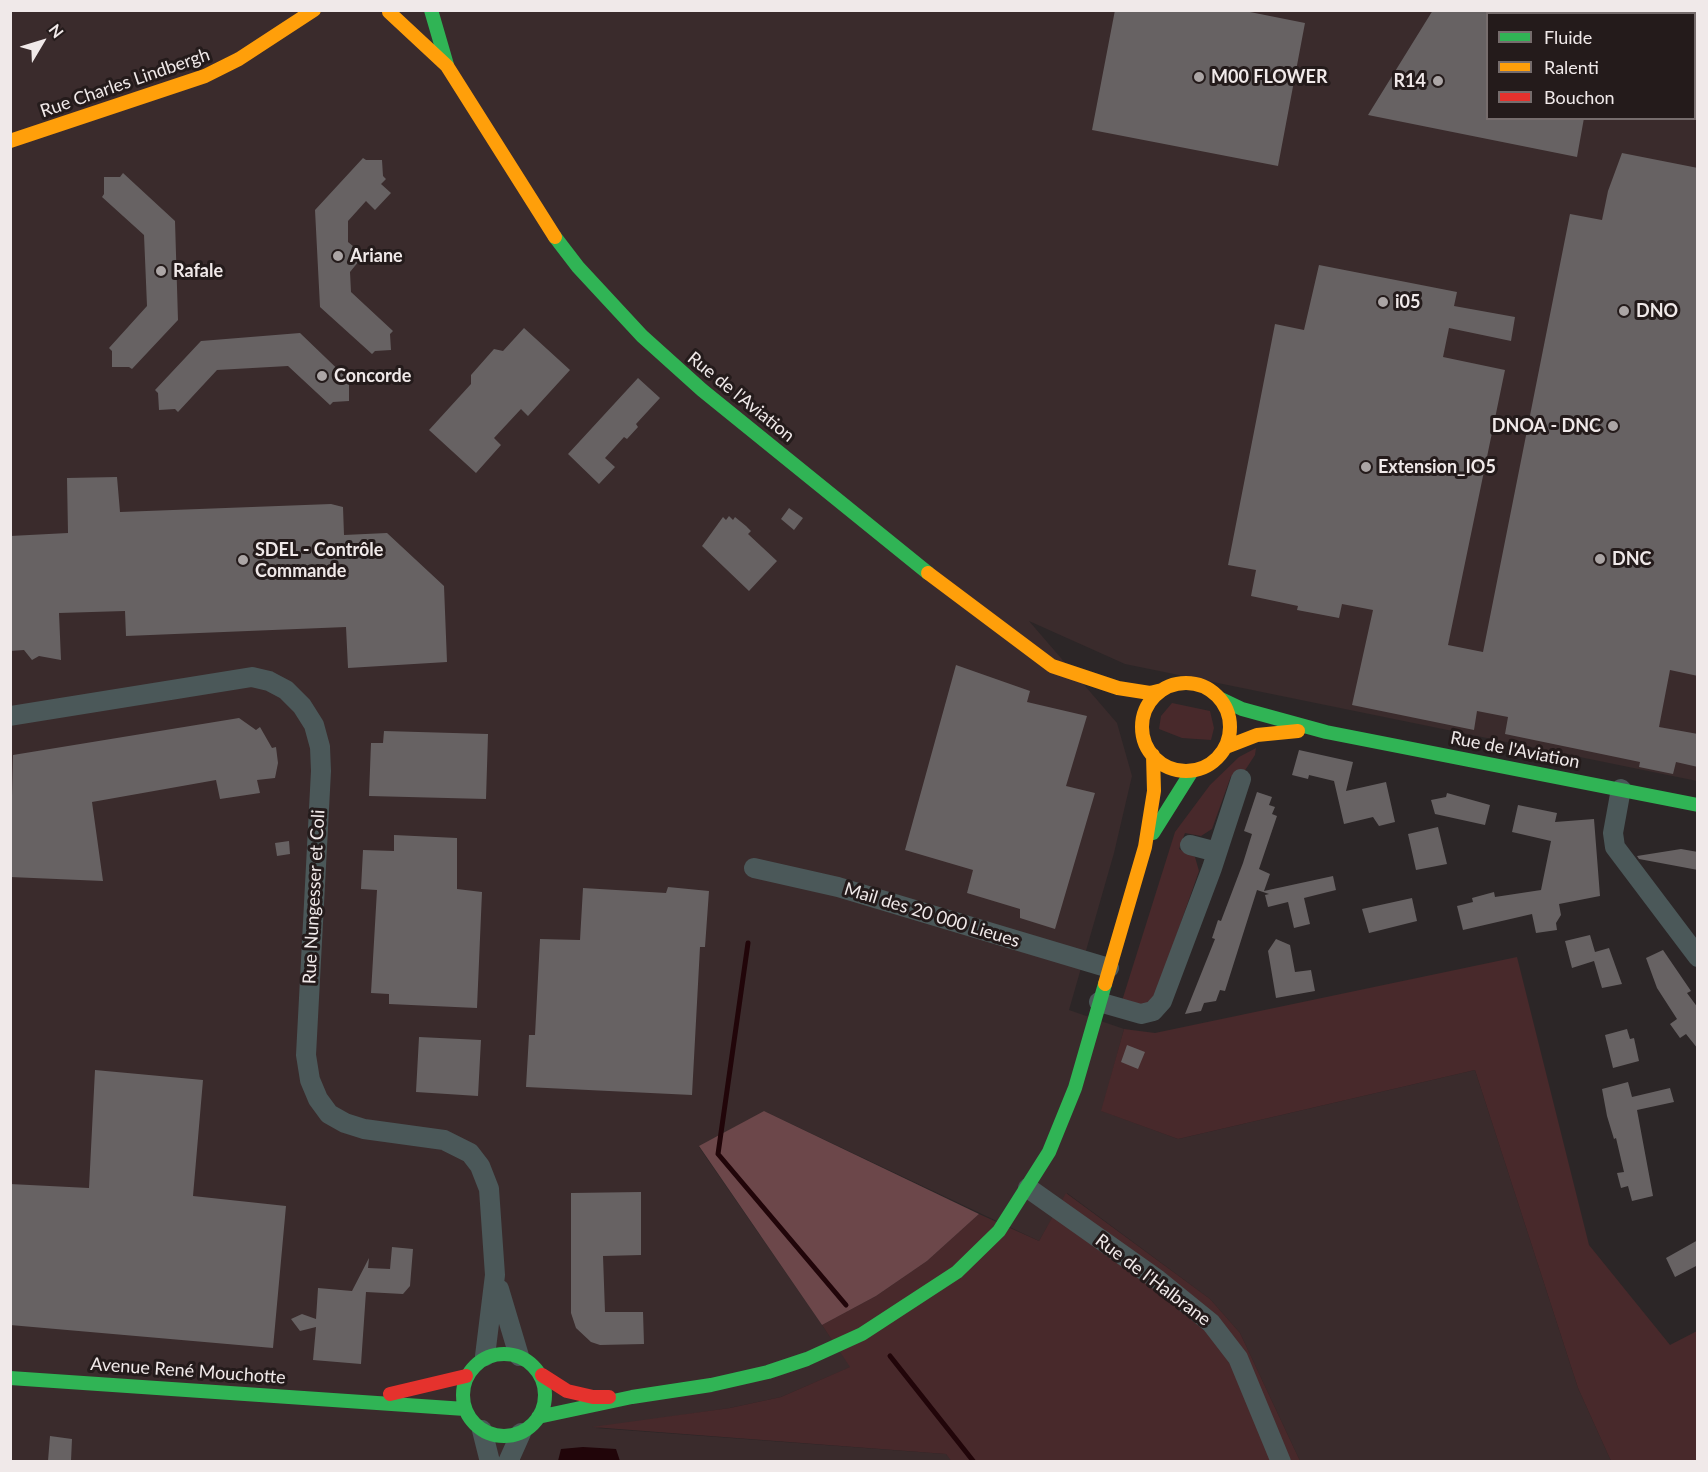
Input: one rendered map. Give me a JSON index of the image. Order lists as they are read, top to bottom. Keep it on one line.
{"streets":{"street":["Rue Charles Lindbergh","Rue de l'Aviation","Rue Nungesser et Coli","Mail des 20 000 Lieues","Rue de l'Halbrane","Avenue René Mouchotte"]},"crossings":[["Rue Nungesser et Coli","Avenue René Mouchotte"]],"places":["M00 FLOWER","R14","Ariane","Rafale","i05","DNO","Concorde","DNOA - DNC","Extension_IO5","DNC","SDEL - Contrôle Commande"],"legend":["Fluide","Ralenti","Bouchon"],"north":"top right"}
